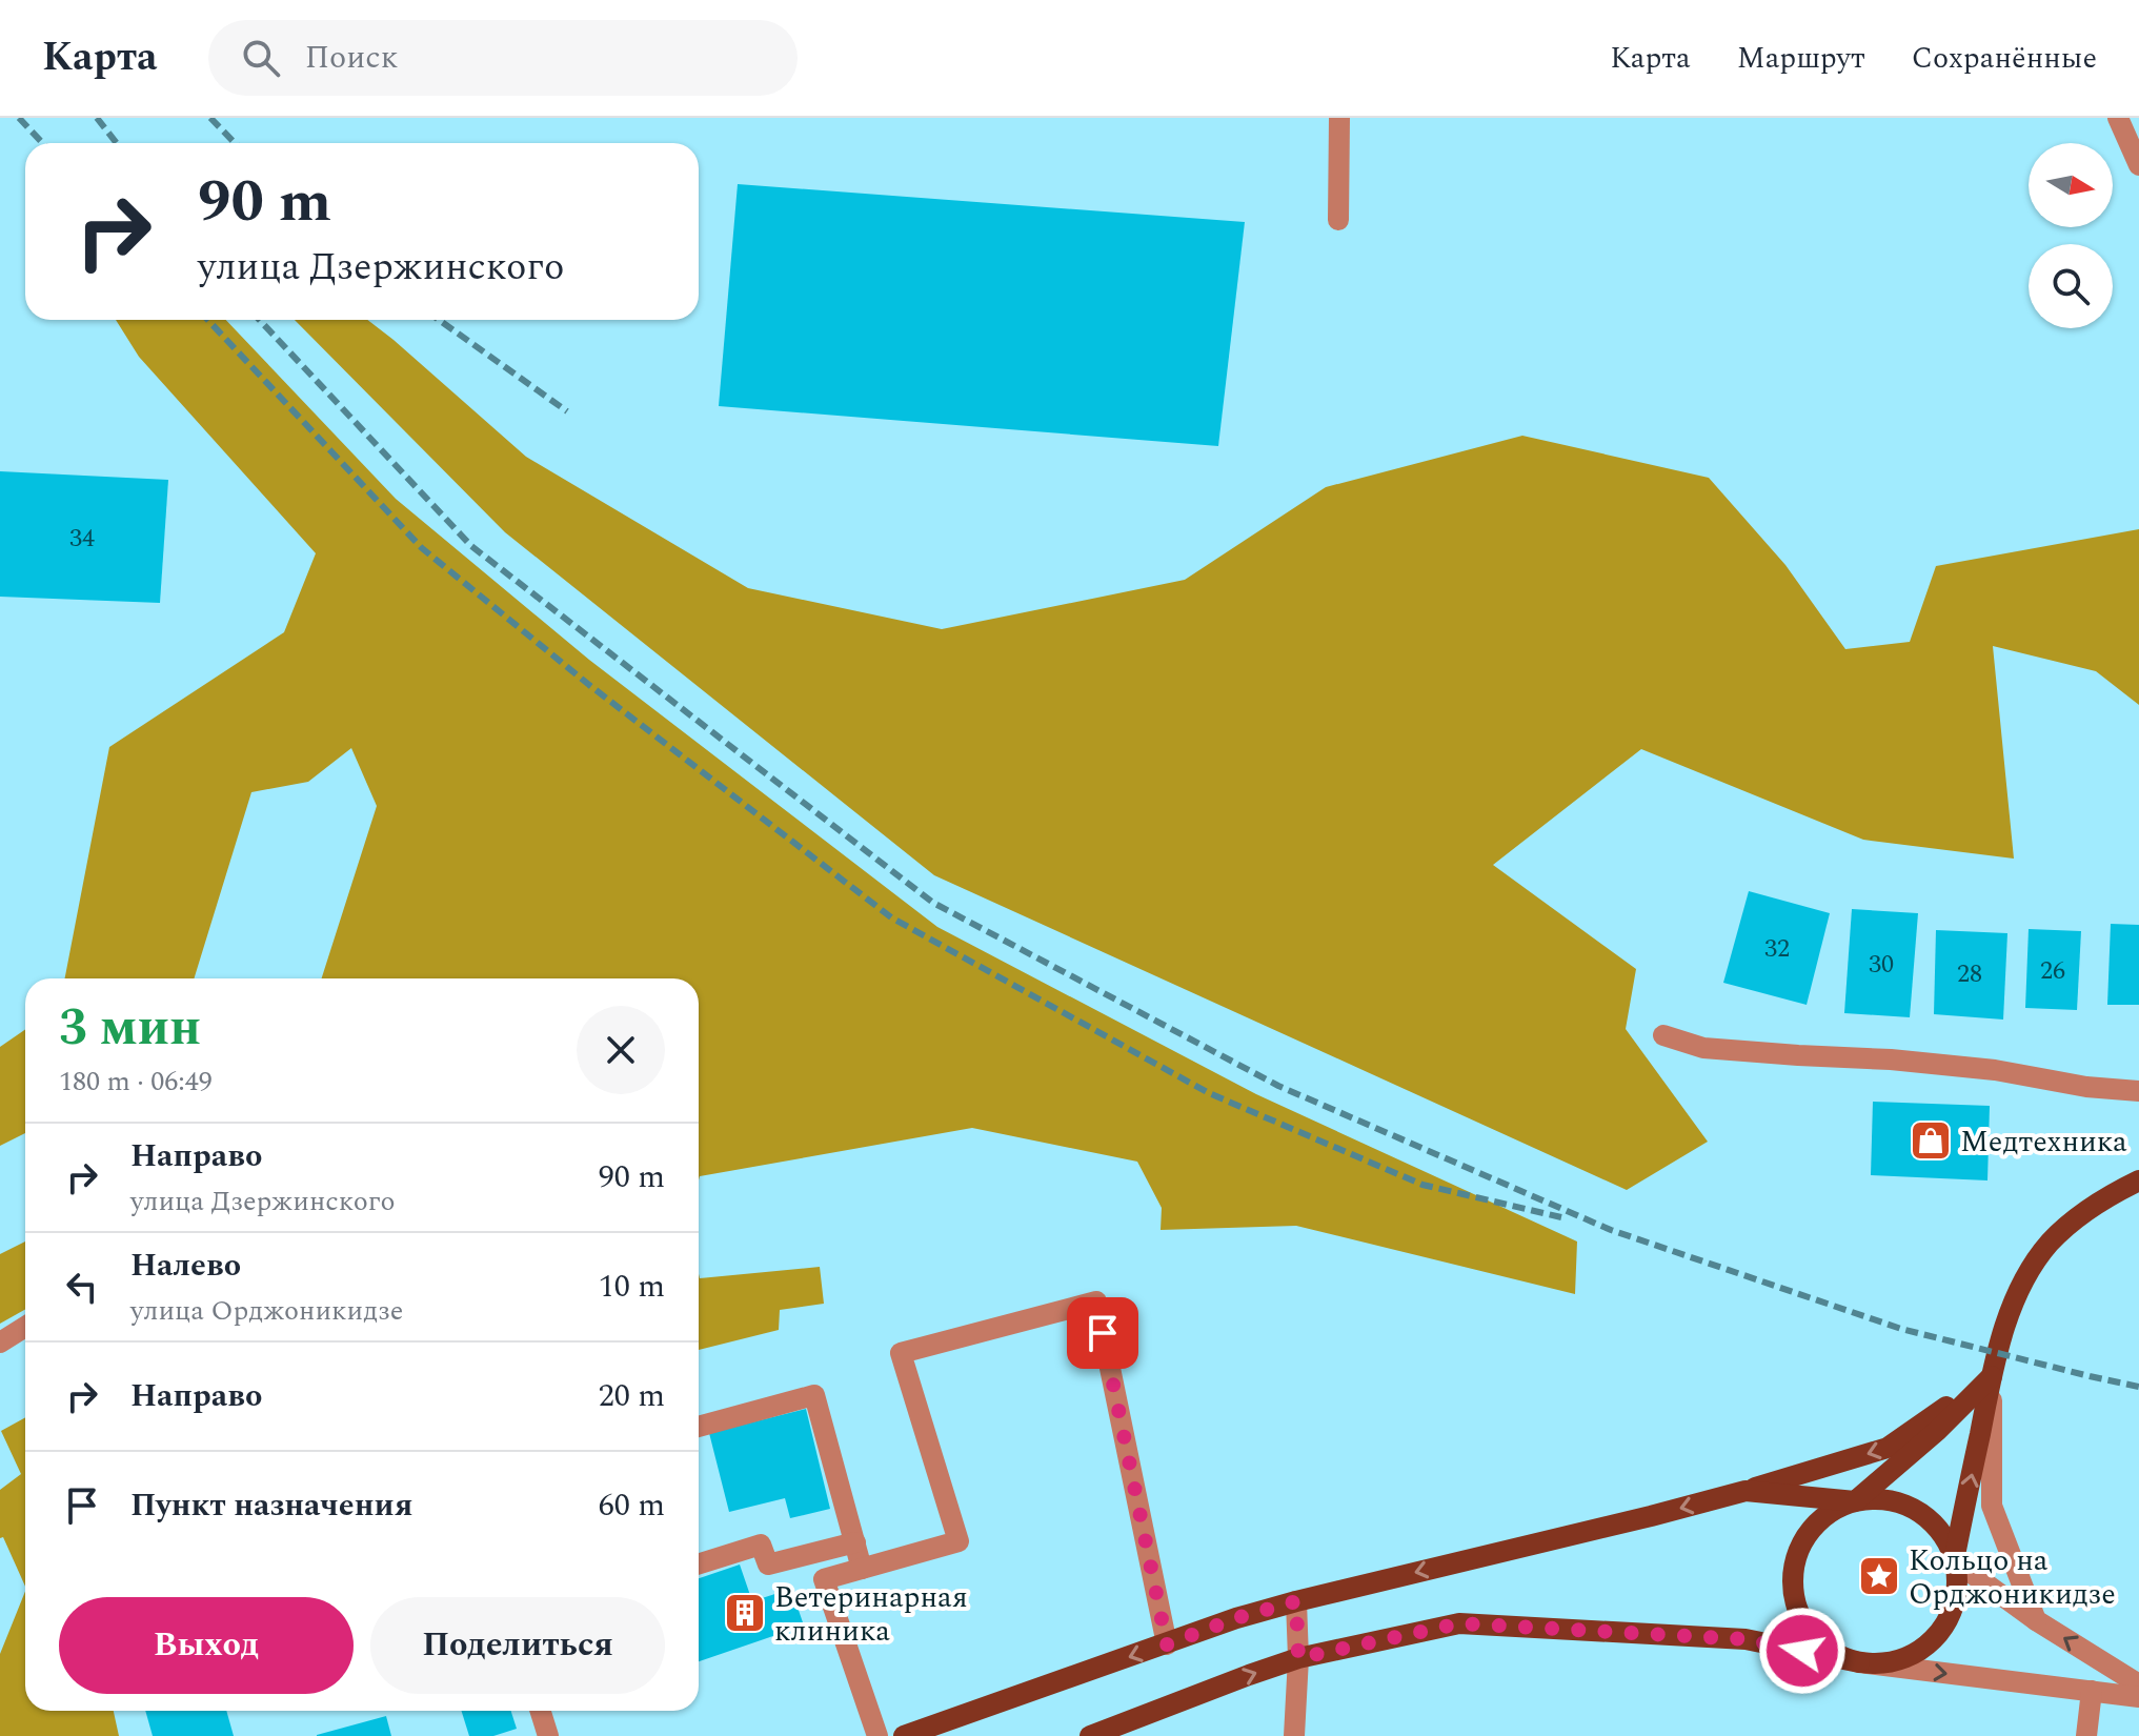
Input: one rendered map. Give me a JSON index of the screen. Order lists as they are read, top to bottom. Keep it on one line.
{"places":{"shop":["Медтехника"],"place":["Кольцо на Орджоникидзе"],"building":["Ветеринарная клиника"]},"house_numbers":["34","32","30","26","28"],"north":"right","page":{"header":"Карта","search":"Поиск","nav":["Карта","Маршрут","Сохранённые"],"turn":["90 m","улица Дзержинского"],"heading":["3 мин","180 m · 06:49"],"list":[{"name":"Направо","note":"улица Дзержинского","value":"90 m"},{"name":"Налево","note":"улица Орджоникидзе","value":"10 m"},{"name":"Направо","value":"20 m"},{"name":"Пункт назначения","value":"60 m"}],"buttons":["Выход","Поделиться"]}}
